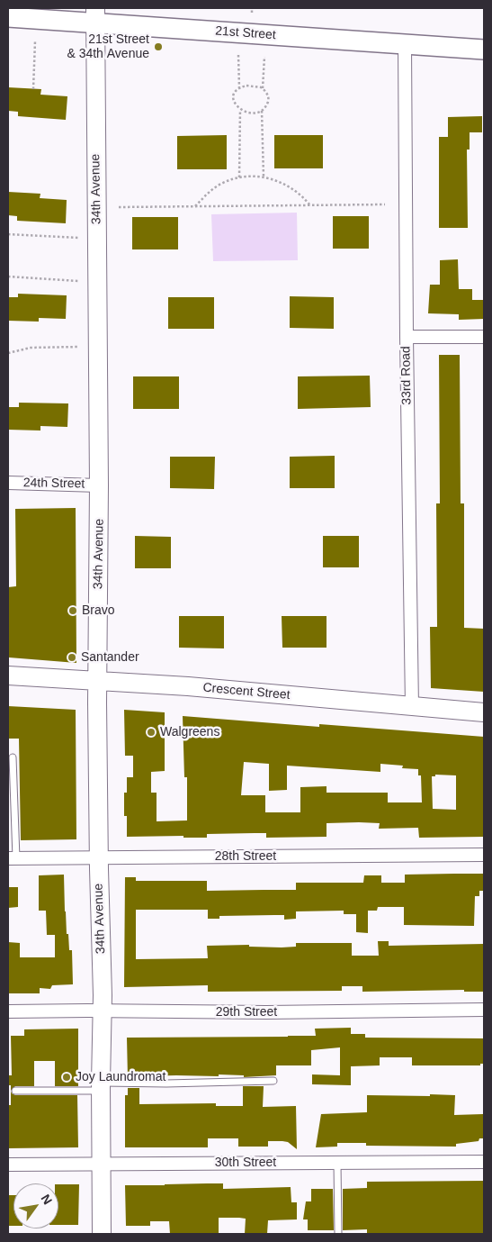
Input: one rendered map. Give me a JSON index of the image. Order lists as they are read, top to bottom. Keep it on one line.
{"streets":{"main road":["21st Street"],"street":["34th Avenue","33rd Road","24th Street","Crescent Street","28th Street","29th Street","30th Street"]},"crossings":[["21st Street","34th Avenue"],["21st Street","33rd Road"],["34th Avenue","24th Street"],["34th Avenue","Crescent Street"],["34th Avenue","28th Street"],["34th Avenue","29th Street"],["34th Avenue","30th Street"],["33rd Road","Crescent Street"]],"places":["21st Street & 34th Avenue","Bravo","Santander","Walgreens","Joy Laundromat"],"north":"top right"}
